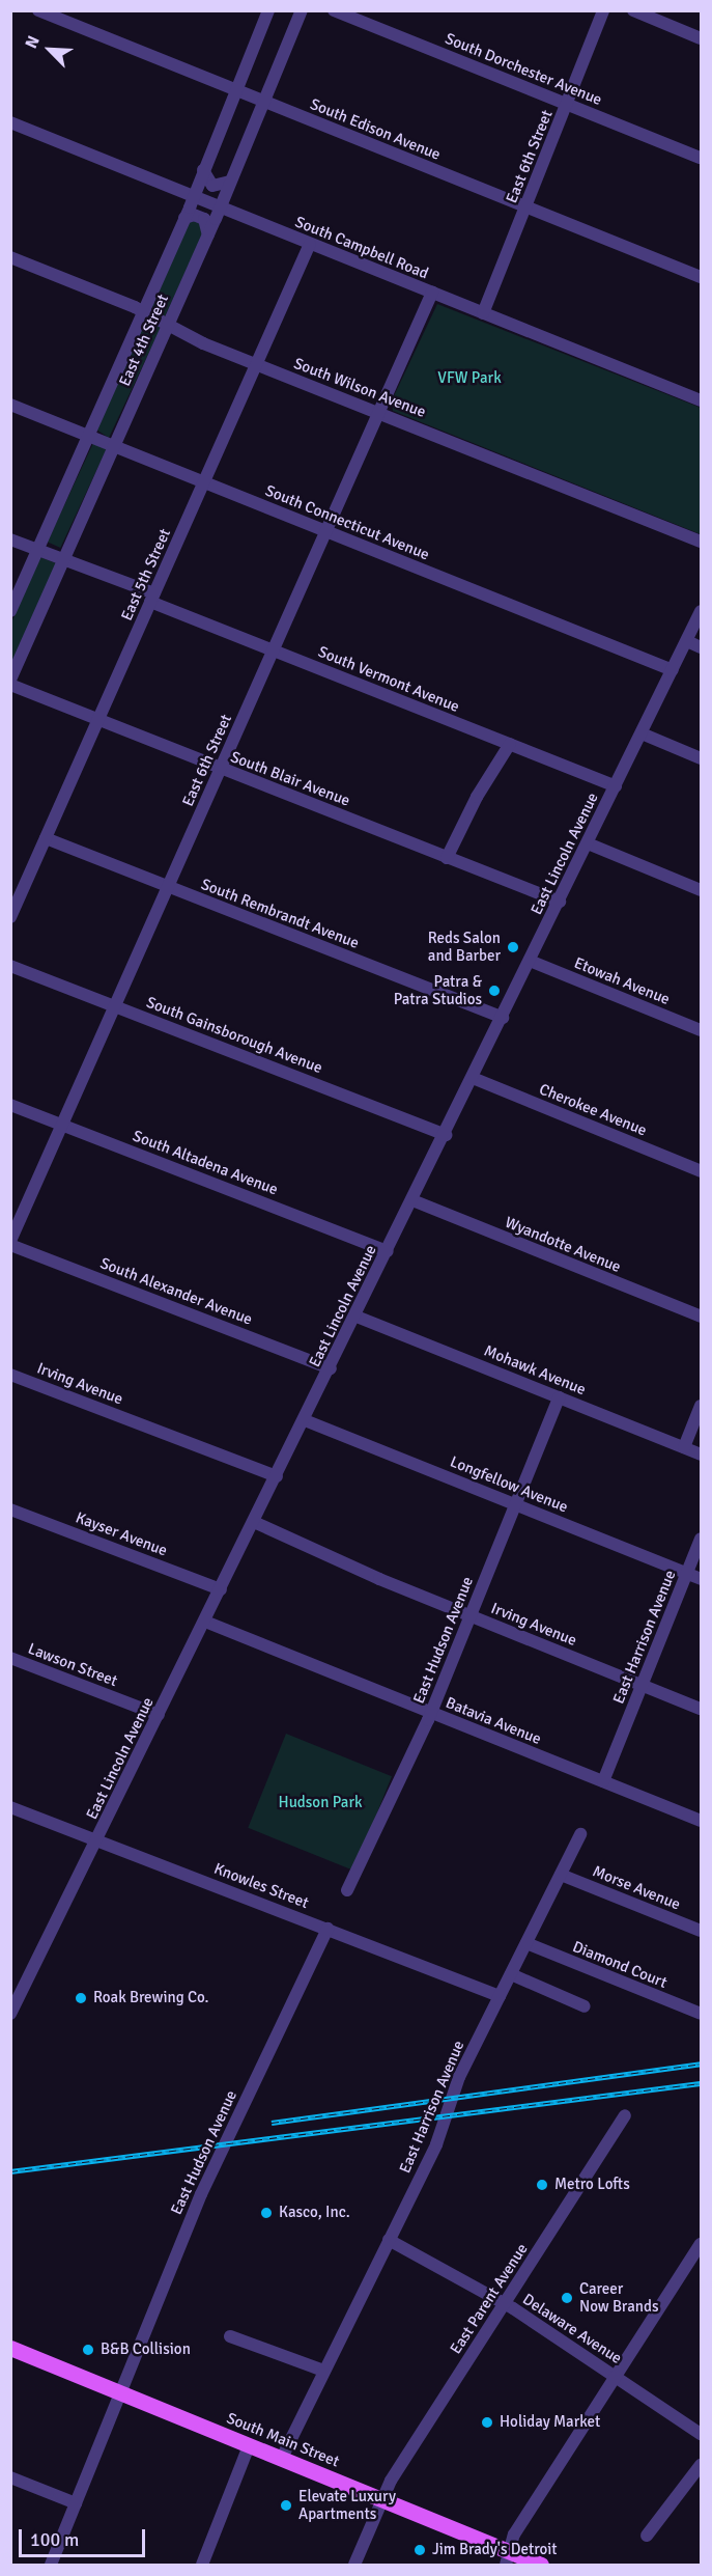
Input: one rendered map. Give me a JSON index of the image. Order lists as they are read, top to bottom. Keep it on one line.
{"streets":{"main road":["South Main Street"],"street":["South Dorchester Avenue","South Edison Avenue","East 6th Street","South Campbell Road","East 4th Street","South Wilson Avenue","South Connecticut Avenue","East 5th Street","South Vermont Avenue","South Blair Avenue","East Lincoln Avenue","South Rembrandt Avenue","Etowah Avenue","South Gainsborough Avenue","Cherokee Avenue","South Altadena Avenue","Wyandotte Avenue","South Alexander Avenue","Mohawk Avenue","Irving Avenue","Longfellow Avenue","Kayser Avenue","East Harrison Avenue","East Hudson Avenue","Lawson Street","Batavia Avenue","Knowles Street","Morse Avenue","Diamond Court","East Parent Avenue","Delaware Avenue"]},"crossings":[["South Dorchester Avenue","East 6th Street"],["South Edison Avenue","East 6th Street"],["South Edison Avenue","East 4th Street"],["East 6th Street","South Campbell Road"],["East 6th Street","South Wilson Avenue"],["East 6th Street","South Connecticut Avenue"],["East 6th Street","South Vermont Avenue"],["East 6th Street","South Blair Avenue"],["East 6th Street","South Rembrandt Avenue"],["East 6th Street","South Gainsborough Avenue"],["East 6th Street","South Altadena Avenue"],["East 6th Street","South Alexander Avenue"],["South Campbell Road","East 4th Street"],["South Campbell Road","East 5th Street"],["East 4th Street","South Wilson Avenue"],["East 4th Street","South Connecticut Avenue"],["East 4th Street","South Vermont Avenue"],["South Wilson Avenue","East 5th Street"],["South Connecticut Avenue","East 5th Street"],["South Connecticut Avenue","East Lincoln Avenue"],["East 5th Street","South Vermont Avenue"],["East 5th Street","South Blair Avenue"],["East 5th Street","South Rembrandt Avenue"],["South Vermont Avenue","East Lincoln Avenue"],["South Blair Avenue","East Lincoln Avenue"],["East Lincoln Avenue","South Rembrandt Avenue"],["East Lincoln Avenue","Etowah Avenue"],["East Lincoln Avenue","South Gainsborough Avenue"],["East Lincoln Avenue","Cherokee Avenue"],["East Lincoln Avenue","South Altadena Avenue"],["East Lincoln Avenue","Wyandotte Avenue"],["East Lincoln Avenue","South Alexander Avenue"],["East Lincoln Avenue","Mohawk Avenue"],["East Lincoln Avenue","Irving Avenue"],["East Lincoln Avenue","Longfellow Avenue"],["East Lincoln Avenue","Kayser Avenue"],["East Lincoln Avenue","Lawson Street"],["East Lincoln Avenue","Batavia Avenue"],["East Lincoln Avenue","Knowles Street"],["Mohawk Avenue","East Hudson Avenue"],["Irving Avenue","East Harrison Avenue"],["Irving Avenue","East Hudson Avenue"],["Longfellow Avenue","East Harrison Avenue"],["Longfellow Avenue","East Hudson Avenue"],["East Harrison Avenue","Batavia Avenue"],["East Harrison Avenue","Knowles Street"],["East Harrison Avenue","Morse Avenue"],["East Harrison Avenue","Diamond Court"],["East Harrison Avenue","Delaware Avenue"],["East Harrison Avenue","South Main Street"],["East Hudson Avenue","Batavia Avenue"],["East Hudson Avenue","Knowles Street"],["East Hudson Avenue","South Main Street"],["East Parent Avenue","Delaware Avenue"],["East Parent Avenue","South Main Street"]],"parks":["VFW Park","Hudson Park"],"places":["Reds Salon and Barber","Patra & Patra Studios","Roak Brewing Co.","Metro Lofts","Kasco, Inc.","Career Now Brands","B&B Collision","Holiday Market","Elevate Luxury Apartments","Jim Brady's Detroit"],"scale_bar":"100 m","north":"top left"}
